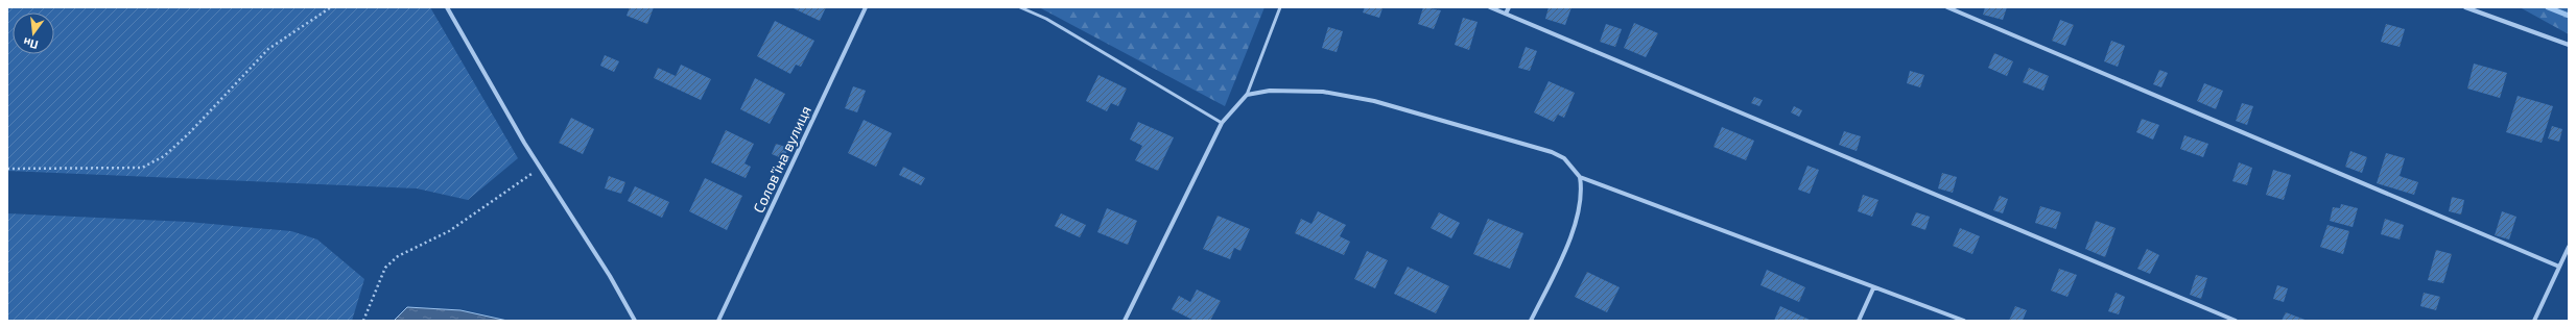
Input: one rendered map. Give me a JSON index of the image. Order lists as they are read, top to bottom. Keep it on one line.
{"streets":{"street":["Соловʼїна вулиця"]},"north":"bottom"}
